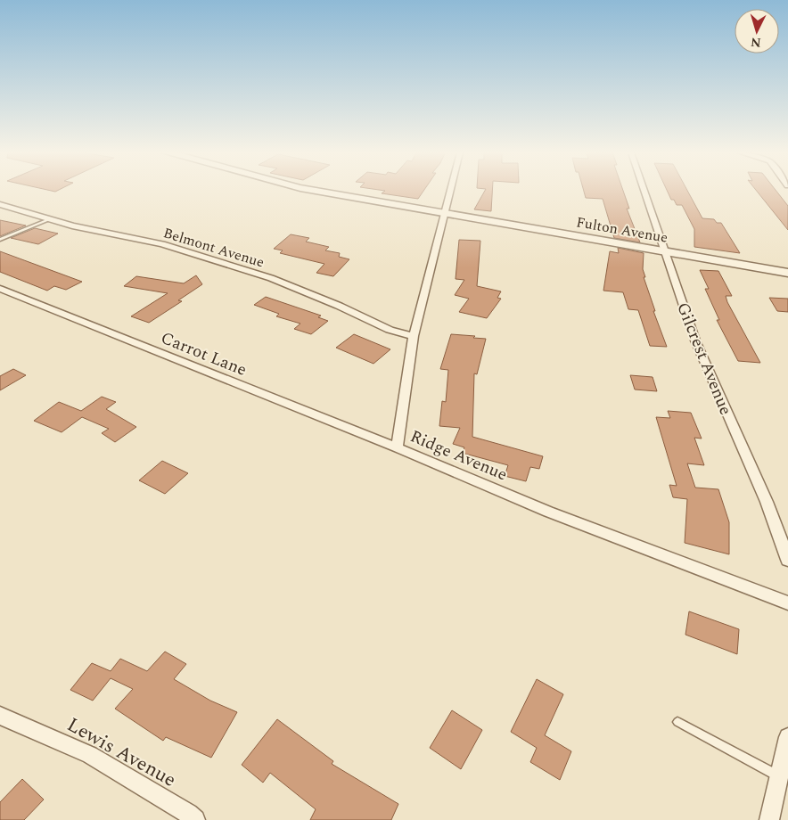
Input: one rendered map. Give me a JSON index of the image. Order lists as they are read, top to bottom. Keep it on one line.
{"streets":{"street":["Fulton Avenue","Belmont Avenue","Carrot Lane","Gilcrest Avenue","Ridge Avenue","Lewis Avenue"]},"crossings":[["Fulton Avenue","Gilcrest Avenue"],["Fulton Avenue","Ridge Avenue"],["Belmont Avenue","Ridge Avenue"],["Carrot Lane","Ridge Avenue"]],"north":"bottom"}
